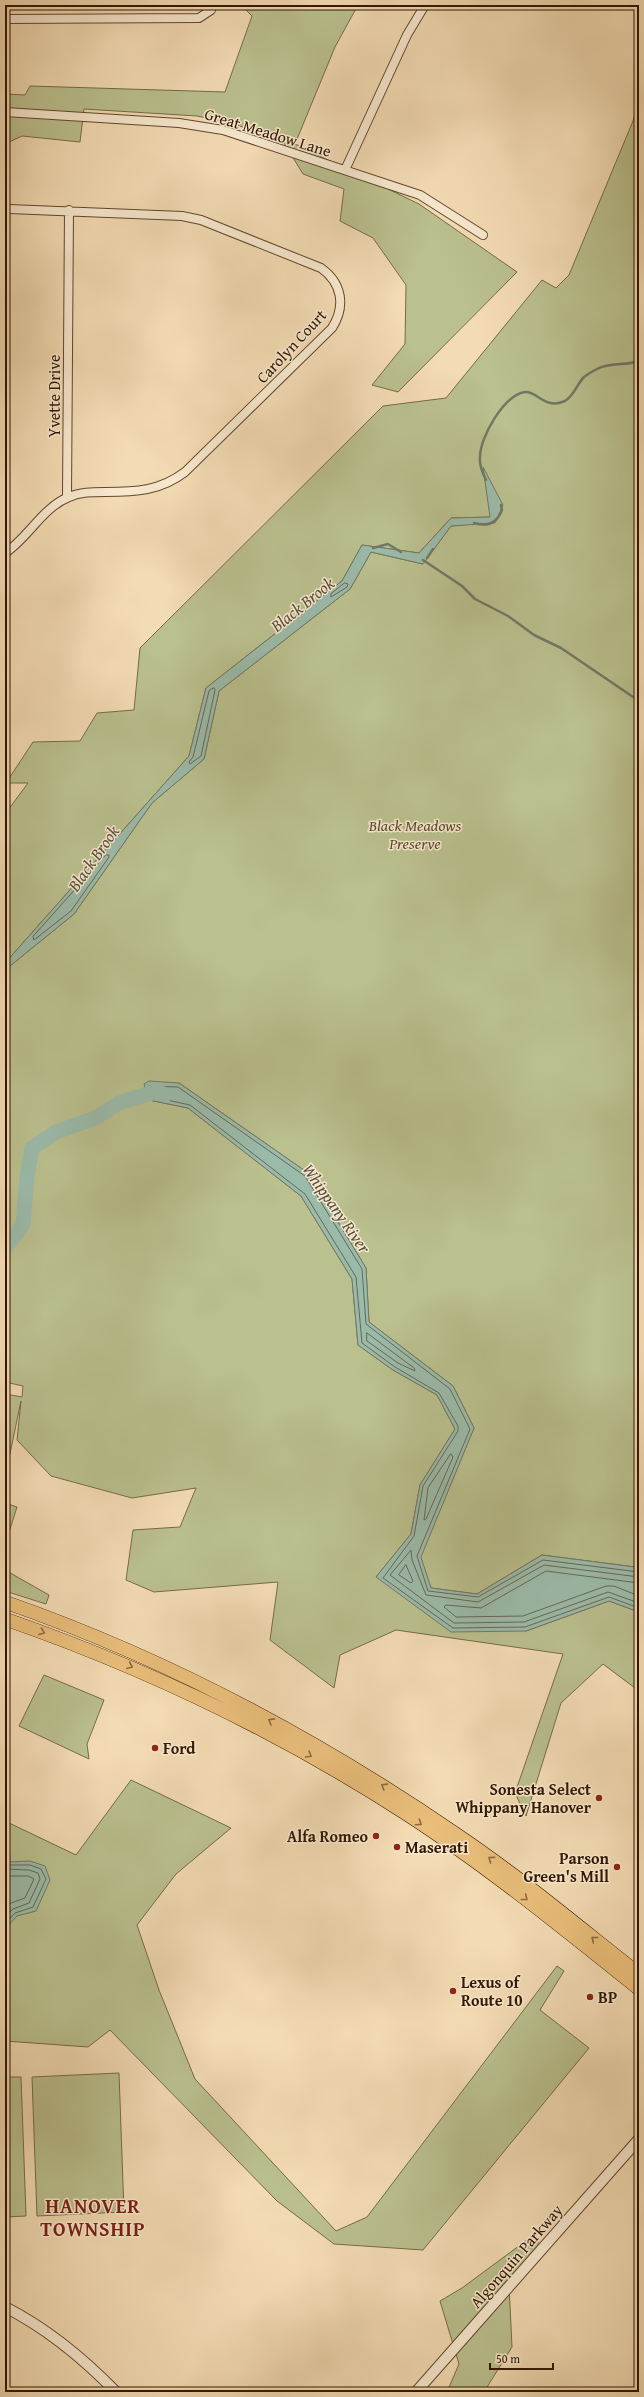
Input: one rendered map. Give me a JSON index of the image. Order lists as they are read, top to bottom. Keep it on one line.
{"streets":{"street":["Great Meadow Lane","Carolyn Court","Yvette Drive","Algonquin Parkway"]},"crossings":[["Carolyn Court","Yvette Drive"]],"districts":["HANOVER TOWNSHIP"],"water":["Black Brook","Whippany River"],"parks":["Black Meadows Preserve"],"places":["Ford","Sonesta Select Whippany Hanover","Alfa Romeo","Maserati","Parson Green's Mill","Lexus of Route 10","BP"],"scale_bar":"50 m"}
